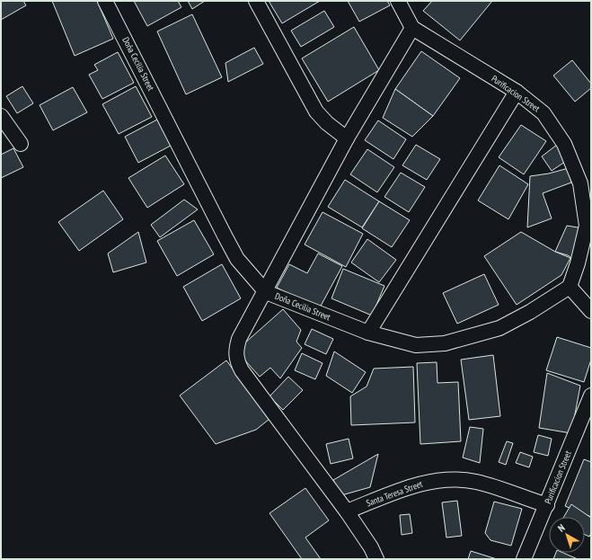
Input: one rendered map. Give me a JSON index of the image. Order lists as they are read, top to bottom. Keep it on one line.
{"streets":{"street":["Doña Cecilia Street","Purificacion Street","Santa Teresa Street"]},"crossings":[["Doña Cecilia Street","Purificacion Street"],["Purificacion Street","Santa Teresa Street"]],"north":"top left"}
